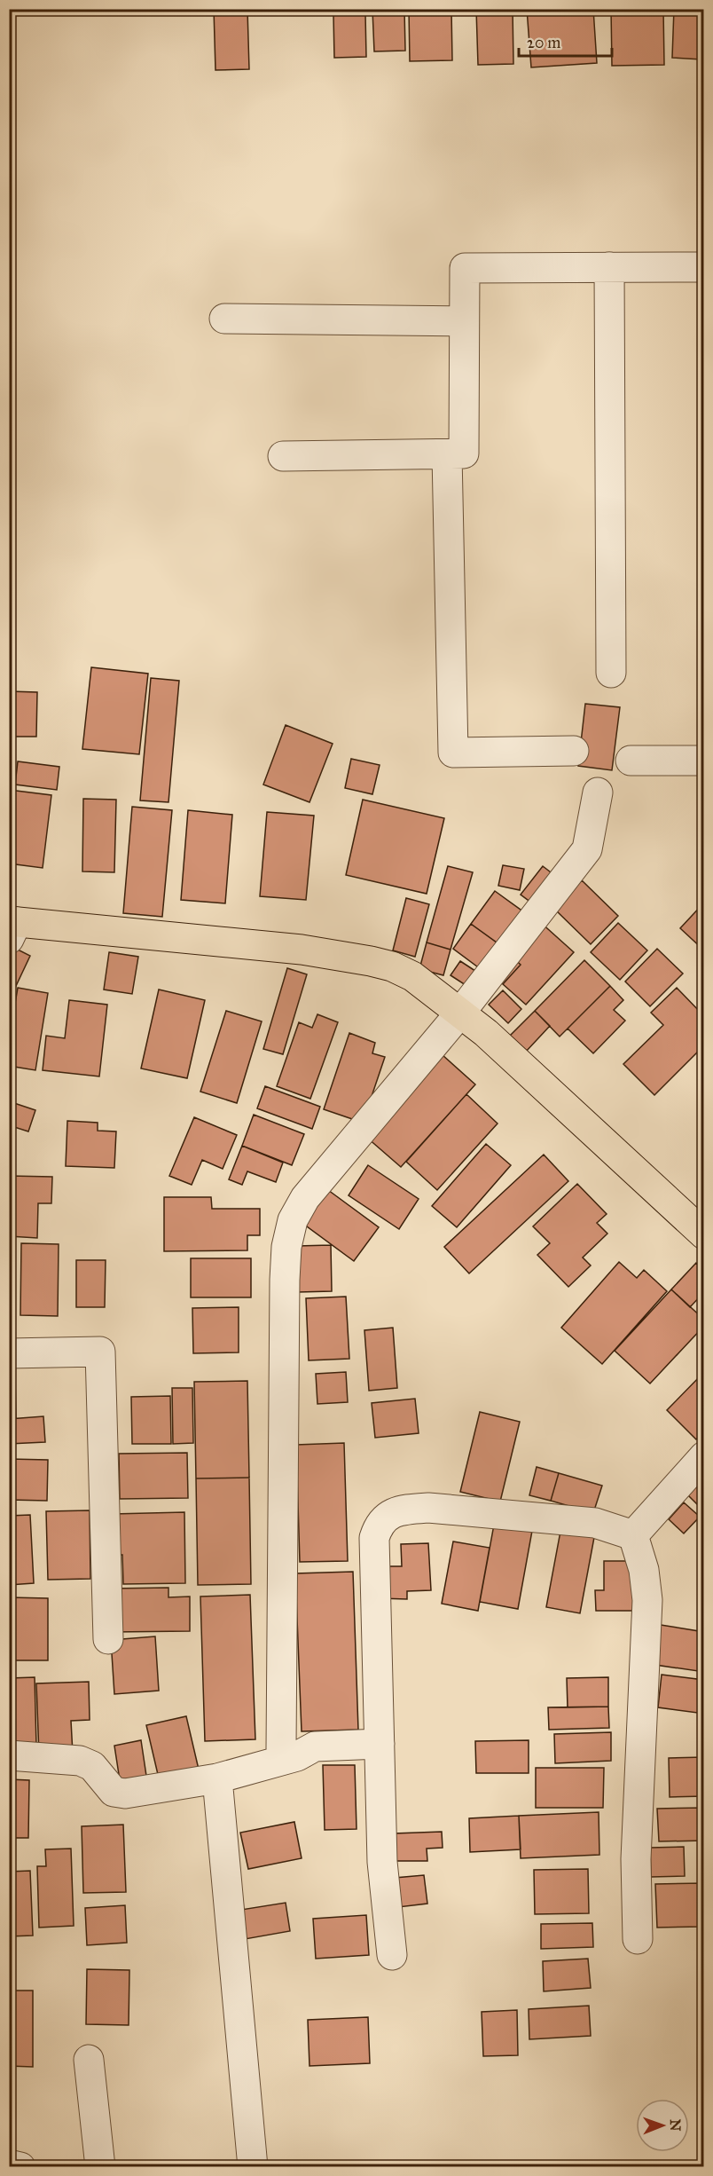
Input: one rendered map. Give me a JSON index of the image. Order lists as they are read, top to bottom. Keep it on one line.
{"scale_bar":"20 m","north":"right"}
